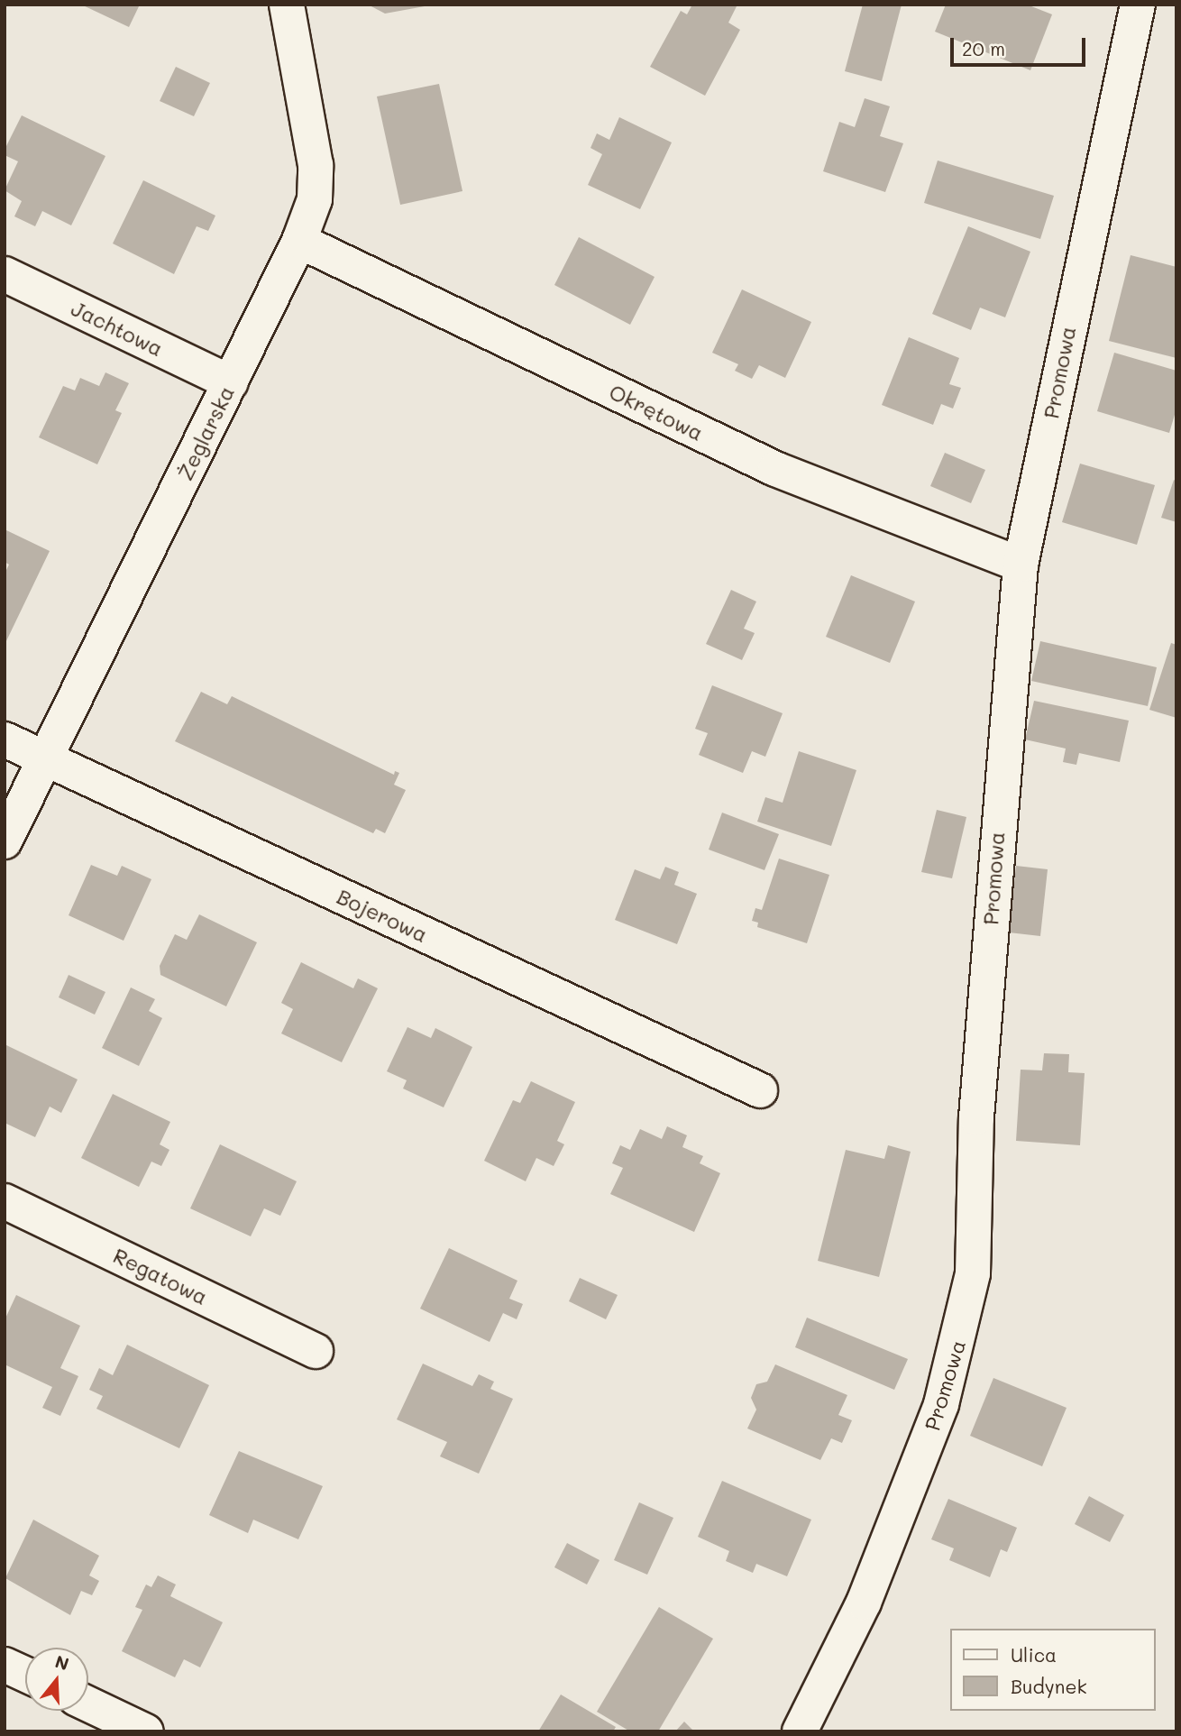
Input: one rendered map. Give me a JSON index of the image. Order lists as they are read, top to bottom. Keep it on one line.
{"streets":{"street":["Jachtowa","Promowa","Okrętowa","Żeglarska","Bojerowa","Regatowa"]},"crossings":[["Jachtowa","Żeglarska"],["Promowa","Okrętowa"],["Okrętowa","Żeglarska"],["Żeglarska","Bojerowa"]],"legend":["Ulica","Budynek"],"scale_bar":"20 m","north":"top"}
